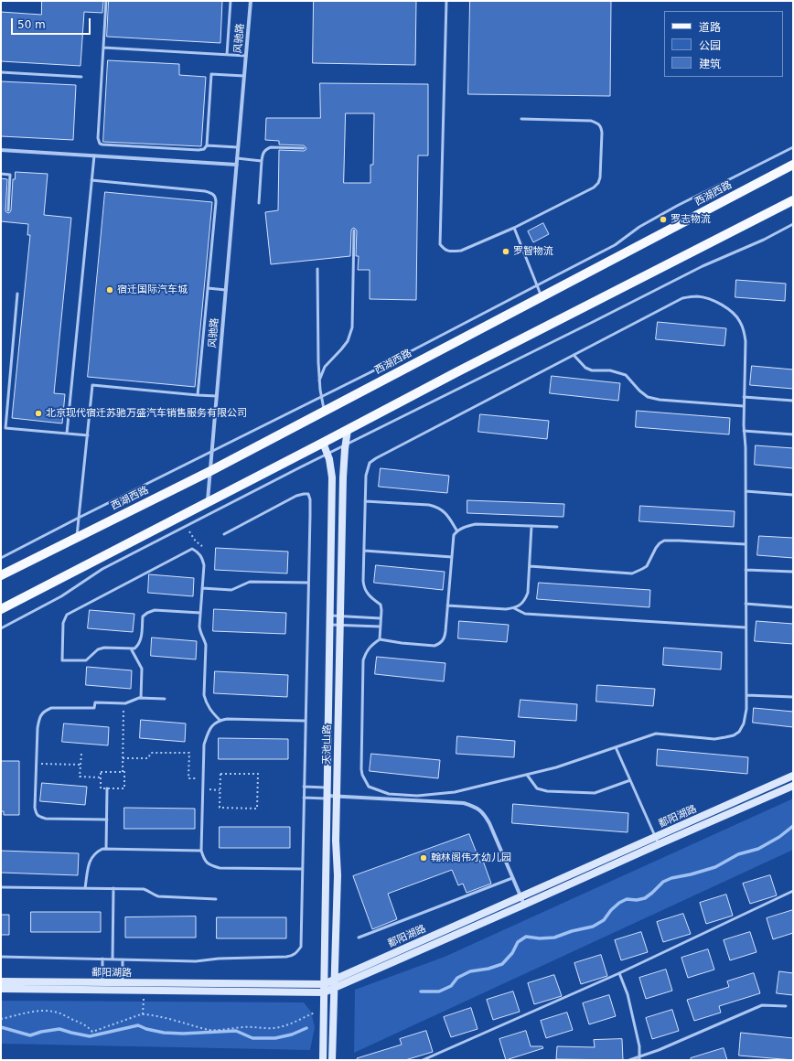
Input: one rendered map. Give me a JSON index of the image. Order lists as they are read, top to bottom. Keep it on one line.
{"streets":{"main road":["西湖西路"],"street":["风驰路","天池山路","鄱阳湖路"]},"crossings":[["风驰路","西湖西路"],["天池山路","鄱阳湖路"]],"places":["罗志物流","罗智物流","宿迁国际汽车城","北京现代宿迁苏驰万盛汽车销售服务有限公司","翰林阁伟才幼儿园"],"legend":["道路","公园","建筑"],"scale_bar":"50 m"}
